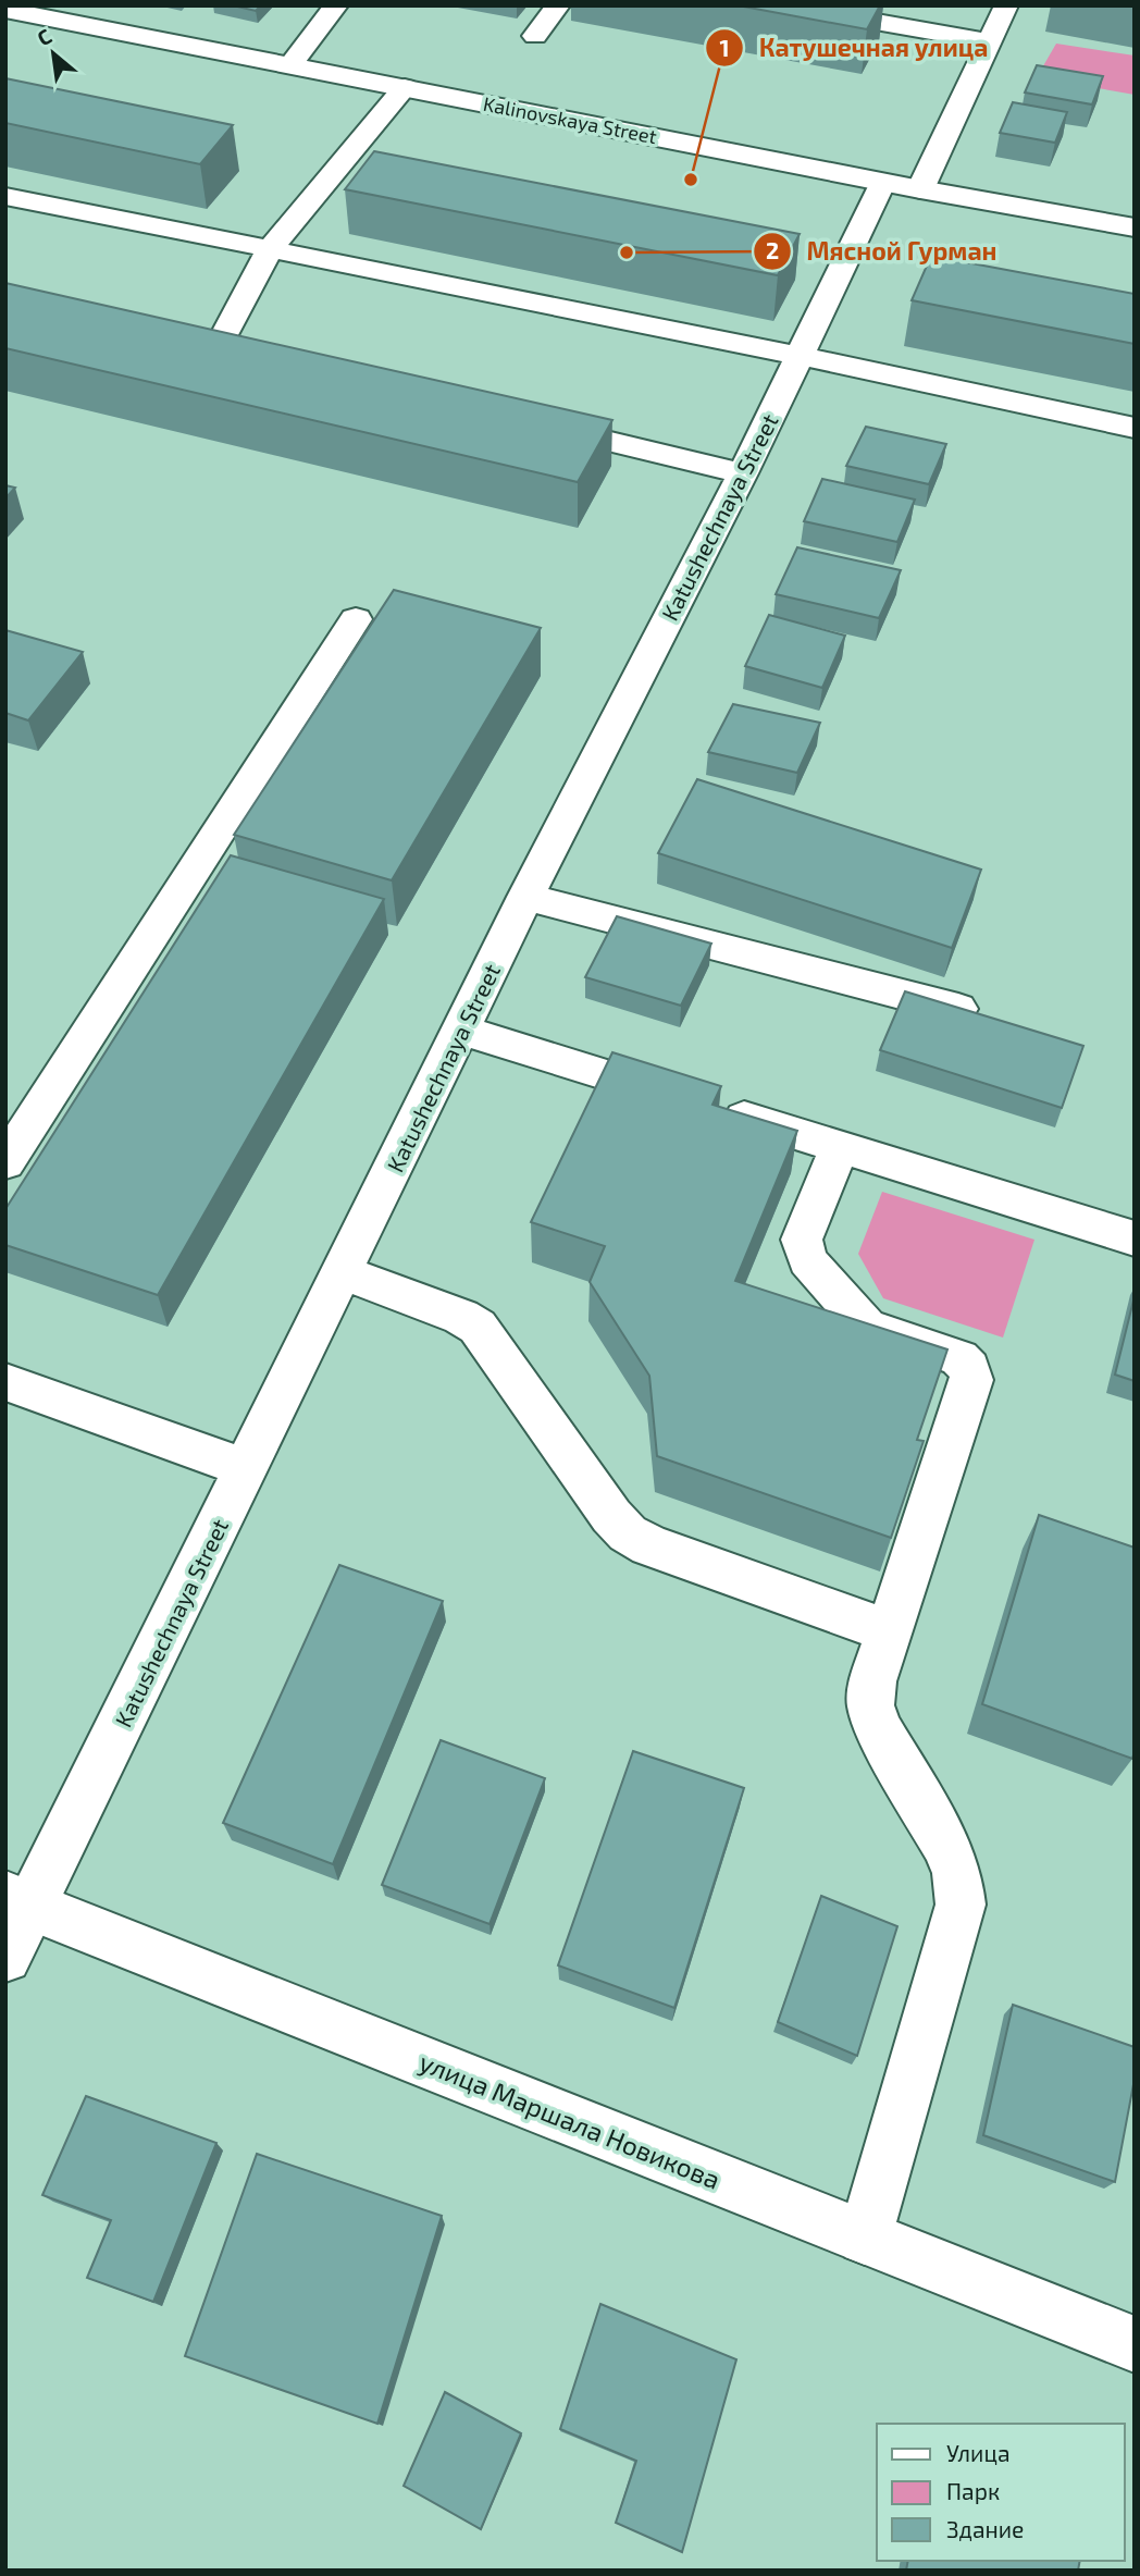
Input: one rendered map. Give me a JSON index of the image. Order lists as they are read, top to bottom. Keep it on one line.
{"streets":{"street":["Kalinovskaya Street","Katushechnaya Street","улица Маршала Новикова"]},"crossings":[["Kalinovskaya Street","Katushechnaya Street"],["Katushechnaya Street","улица Маршала Новикова"]],"places":["Катушечная улица","Мясной Гурман"],"legend":["Улица","Парк","Здание"],"north":"top left"}
